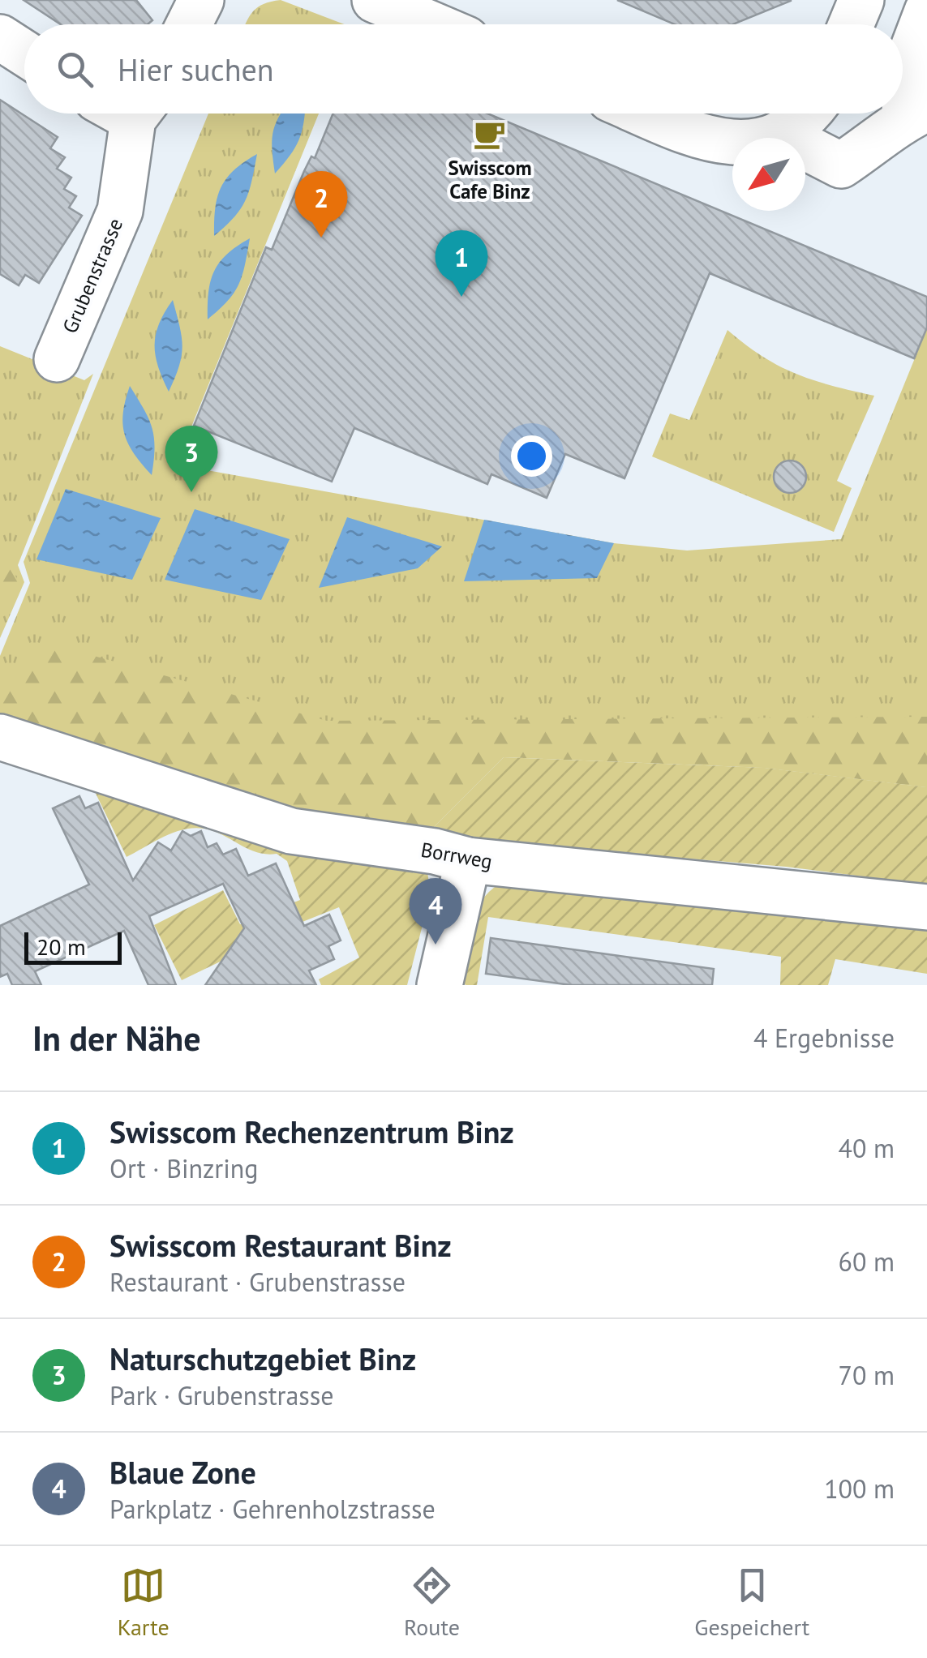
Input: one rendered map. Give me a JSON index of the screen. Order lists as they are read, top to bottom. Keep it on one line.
{"streets":{"street":["Grubenstrasse","Borrweg"]},"places":{"cafe":["Swisscom Cafe Binz"]},"scale_bar":"20 m","north":"bottom left","page":{"search":"Hier suchen","pins":["2","1","3","4"],"scale":"20 m","heading":["In der Nähe","4 Ergebnisse"],"list":[{"mark":"1","name":"Swisscom Rechenzentrum Binz","note":"Ort · Binzring","value":"40 m"},{"mark":"2","name":"Swisscom Restaurant Binz","note":"Restaurant · Grubenstrasse","value":"60 m"},{"mark":"3","name":"Naturschutzgebiet Binz","note":"Park · Grubenstrasse","value":"70 m"},{"mark":"4","name":"Blaue Zone","note":"Parkplatz · Gehrenholzstrasse","value":"100 m"}],"nav":["Karte","Route","Gespeichert"]}}
